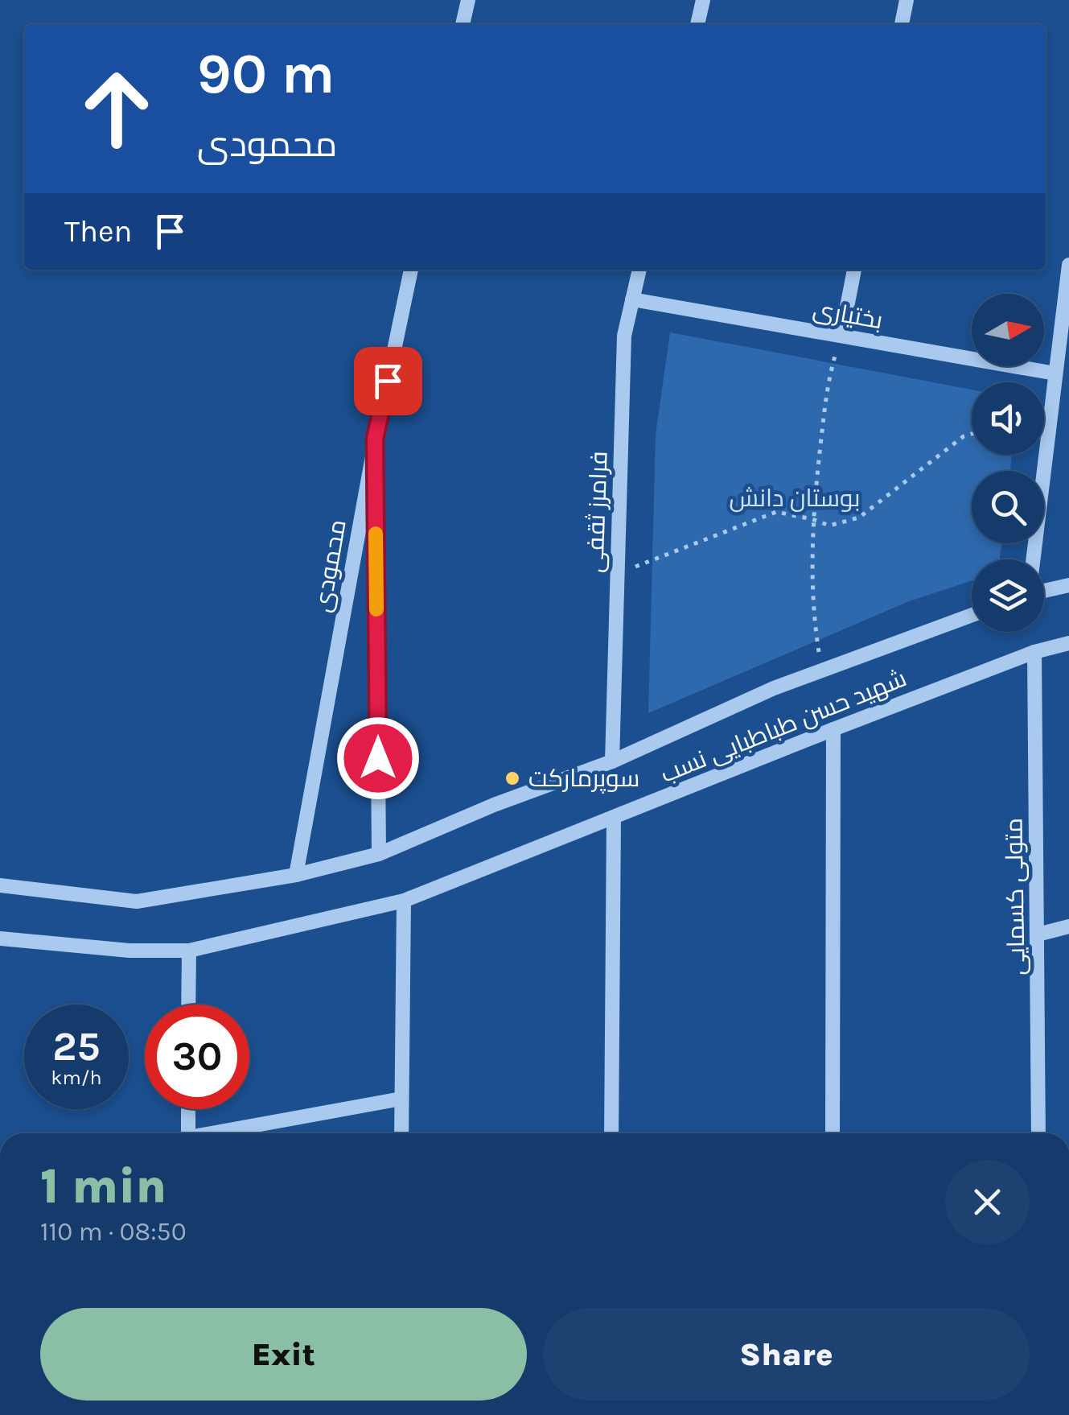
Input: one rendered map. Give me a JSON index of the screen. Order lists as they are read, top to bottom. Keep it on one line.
{"streets":{"street":["بختیاری","فرامرز ثقفی","محمودی","شهید حسن طباطبایی نسب","متولی کسمایی"]},"crossings":[["بختیاری","فرامرز ثقفی"],["فرامرز ثقفی","شهید حسن طباطبایی نسب"],["محمودی","شهید حسن طباطبایی نسب"],["شهید حسن طباطبایی نسب","متولی کسمایی"]],"parks":["بوستان دانش"],"places":["سوپرمارکت"],"north":"right","page":{"turn":["90 m","محمودی"],"then":"Then","speed":"25 km/h","limit":"30","heading":["1 min","110 m · 08:50"],"buttons":["Exit","Share"]}}
